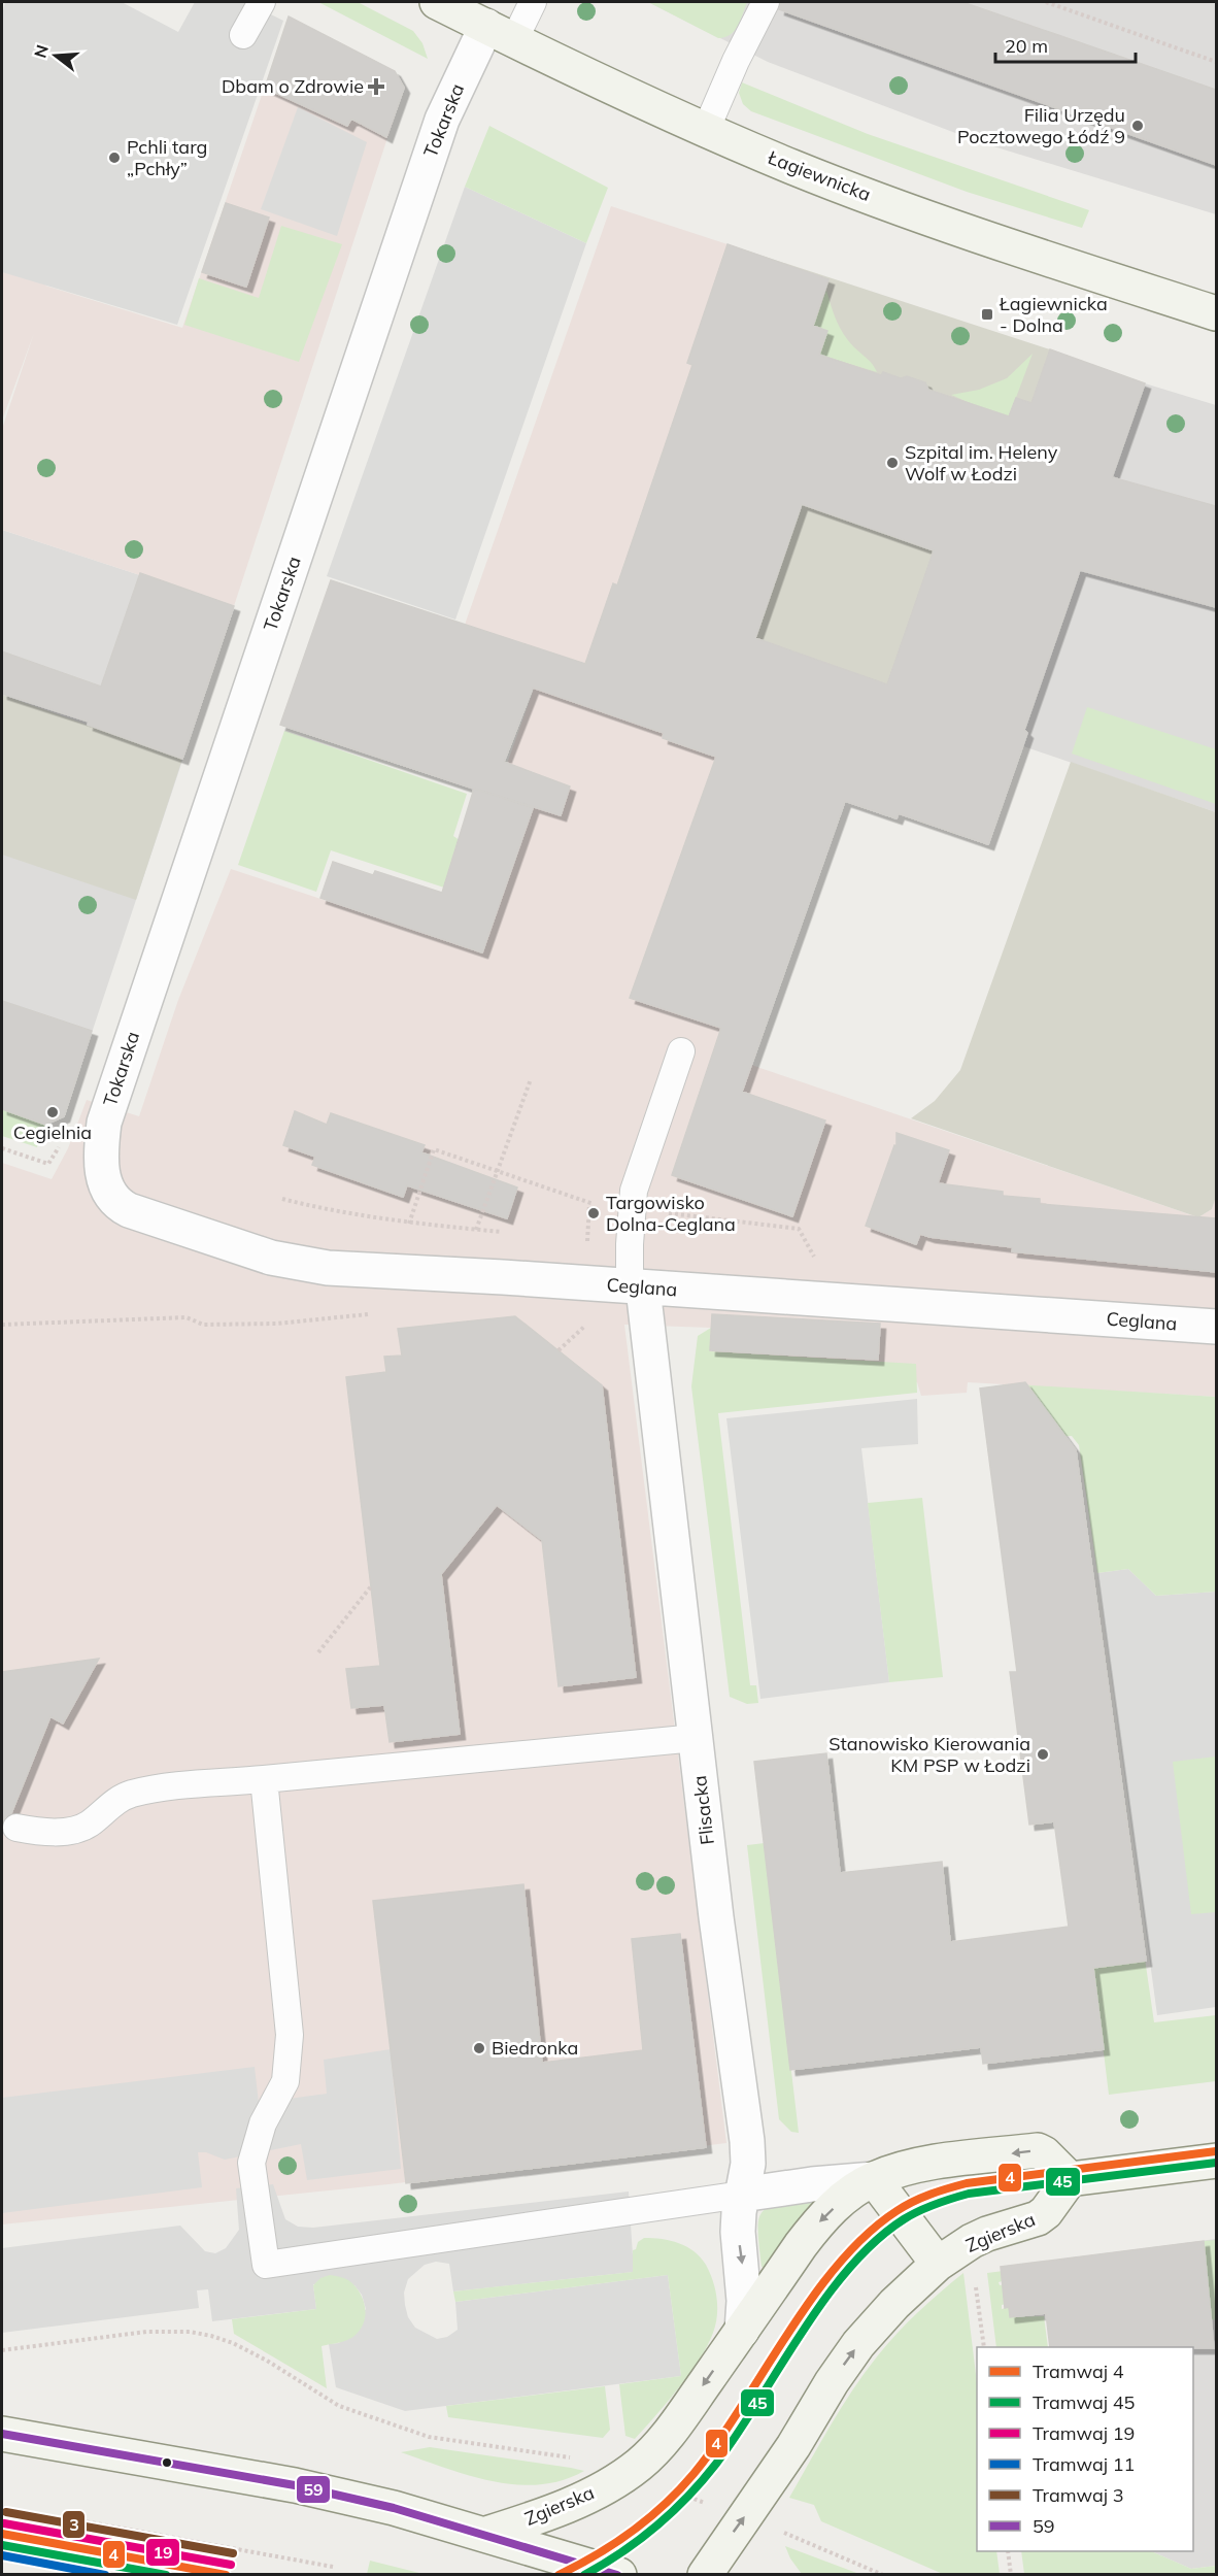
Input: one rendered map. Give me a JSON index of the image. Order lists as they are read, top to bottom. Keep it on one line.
{"streets":{"street":["Tokarska","Łagiewnicka","Ceglana","Flisacka","Zgierska"]},"crossings":[["Tokarska","Łagiewnicka"],["Tokarska","Ceglana"],["Ceglana","Flisacka"],["Flisacka","Zgierska"]],"places":{"health":["Dbam o Zdrowie"],"other":["Filia Urzędu Pocztowego Łódź 9","Pchli targ „Pchły”","Szpital im. Heleny Wolf w Łodzi","Cegielnia","Targowisko Dolna-Ceglana","Stanowisko Kierowania KM PSP w Łodzi","Biedronka"],"transit":["Łagiewnicka - Dolna"]},"lines":["tram line 4","tram line 45","transit line 59","tram line 3","tram line 19","tram line 11"],"legend":["Tramwaj 4","Tramwaj 45","Tramwaj 19","Tramwaj 11","Tramwaj 3","59"],"scale_bar":"20 m","north":"left"}
